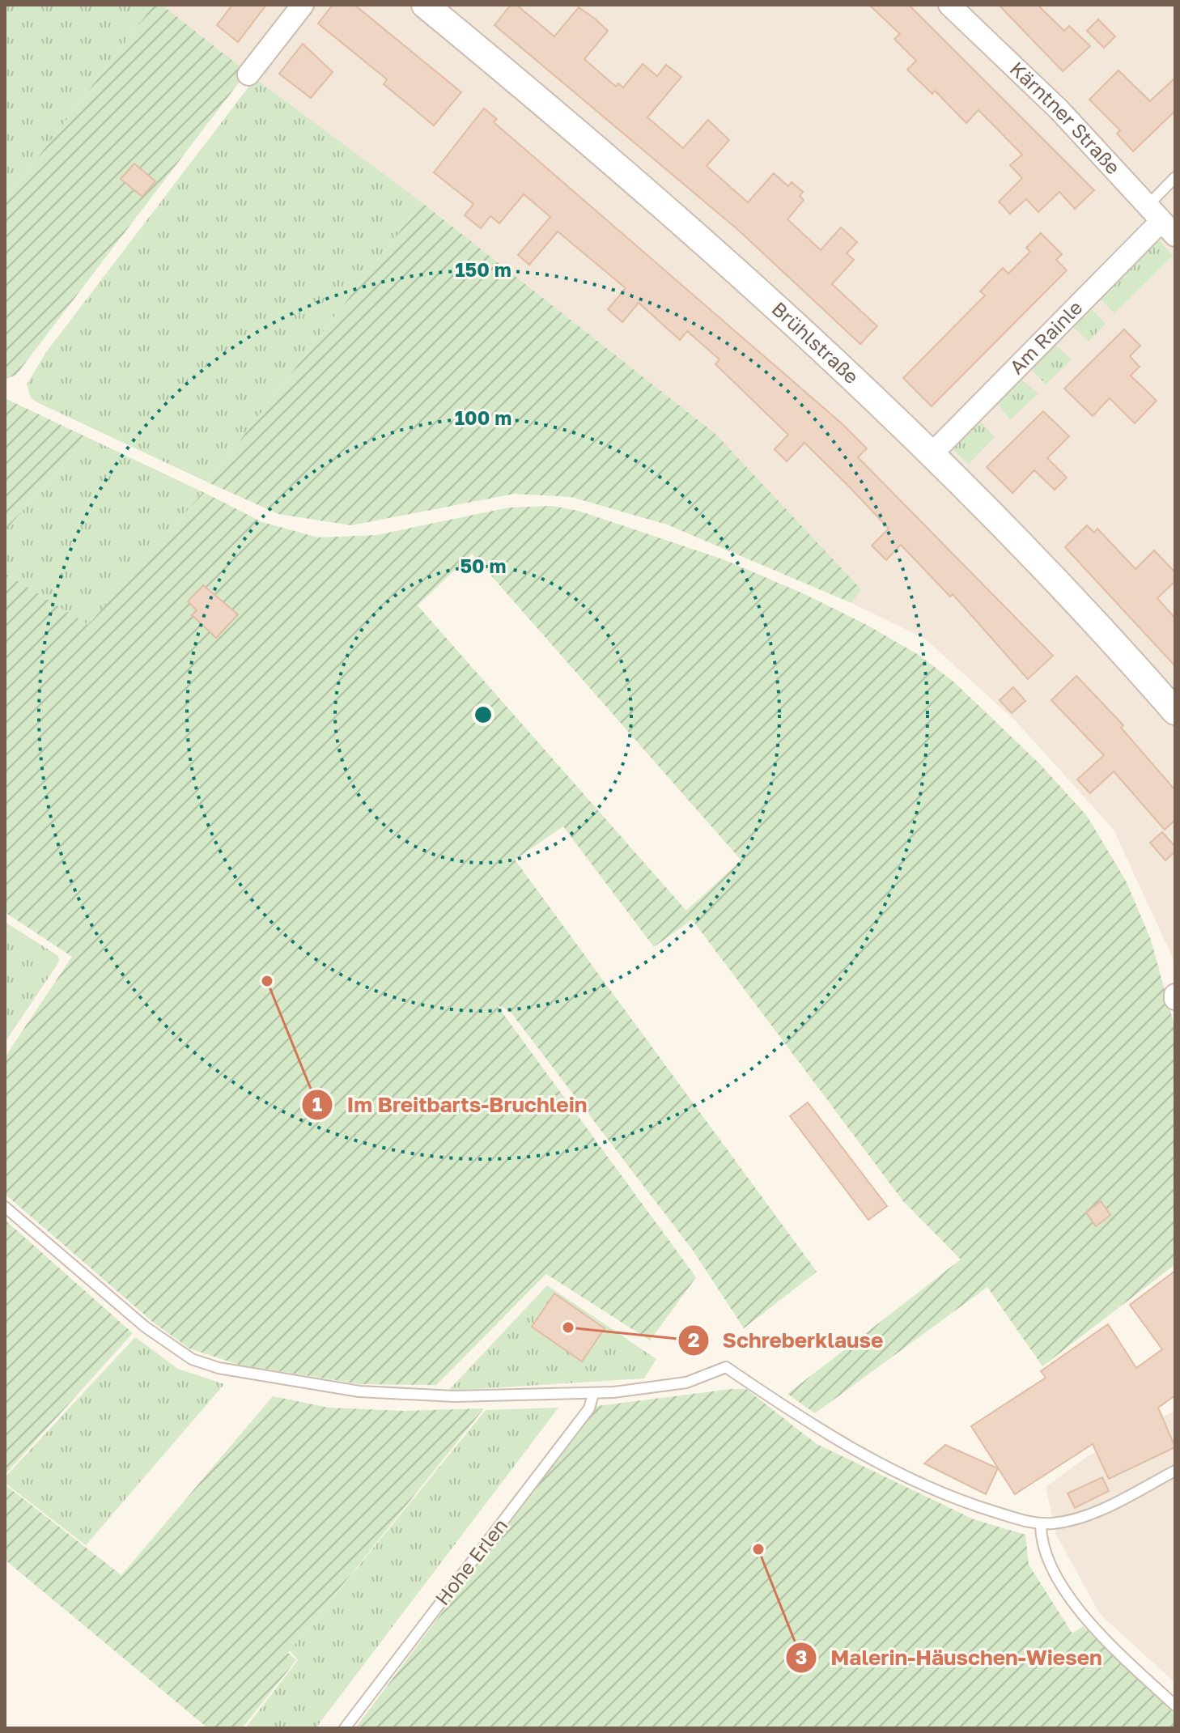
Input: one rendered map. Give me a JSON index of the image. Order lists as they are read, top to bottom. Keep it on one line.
{"streets":{"street":["Kärntner Straße","Am Rainle","Brühlstraße"],"lane":["Hohe Erlen"]},"crossings":[["Kärntner Straße","Am Rainle"],["Am Rainle","Brühlstraße"]],"places":["Im Breitbarts-Bruchlein","Schreberklause","Malerin-Häuschen-Wiesen"],"rings":["150 m","100 m","50 m"]}
